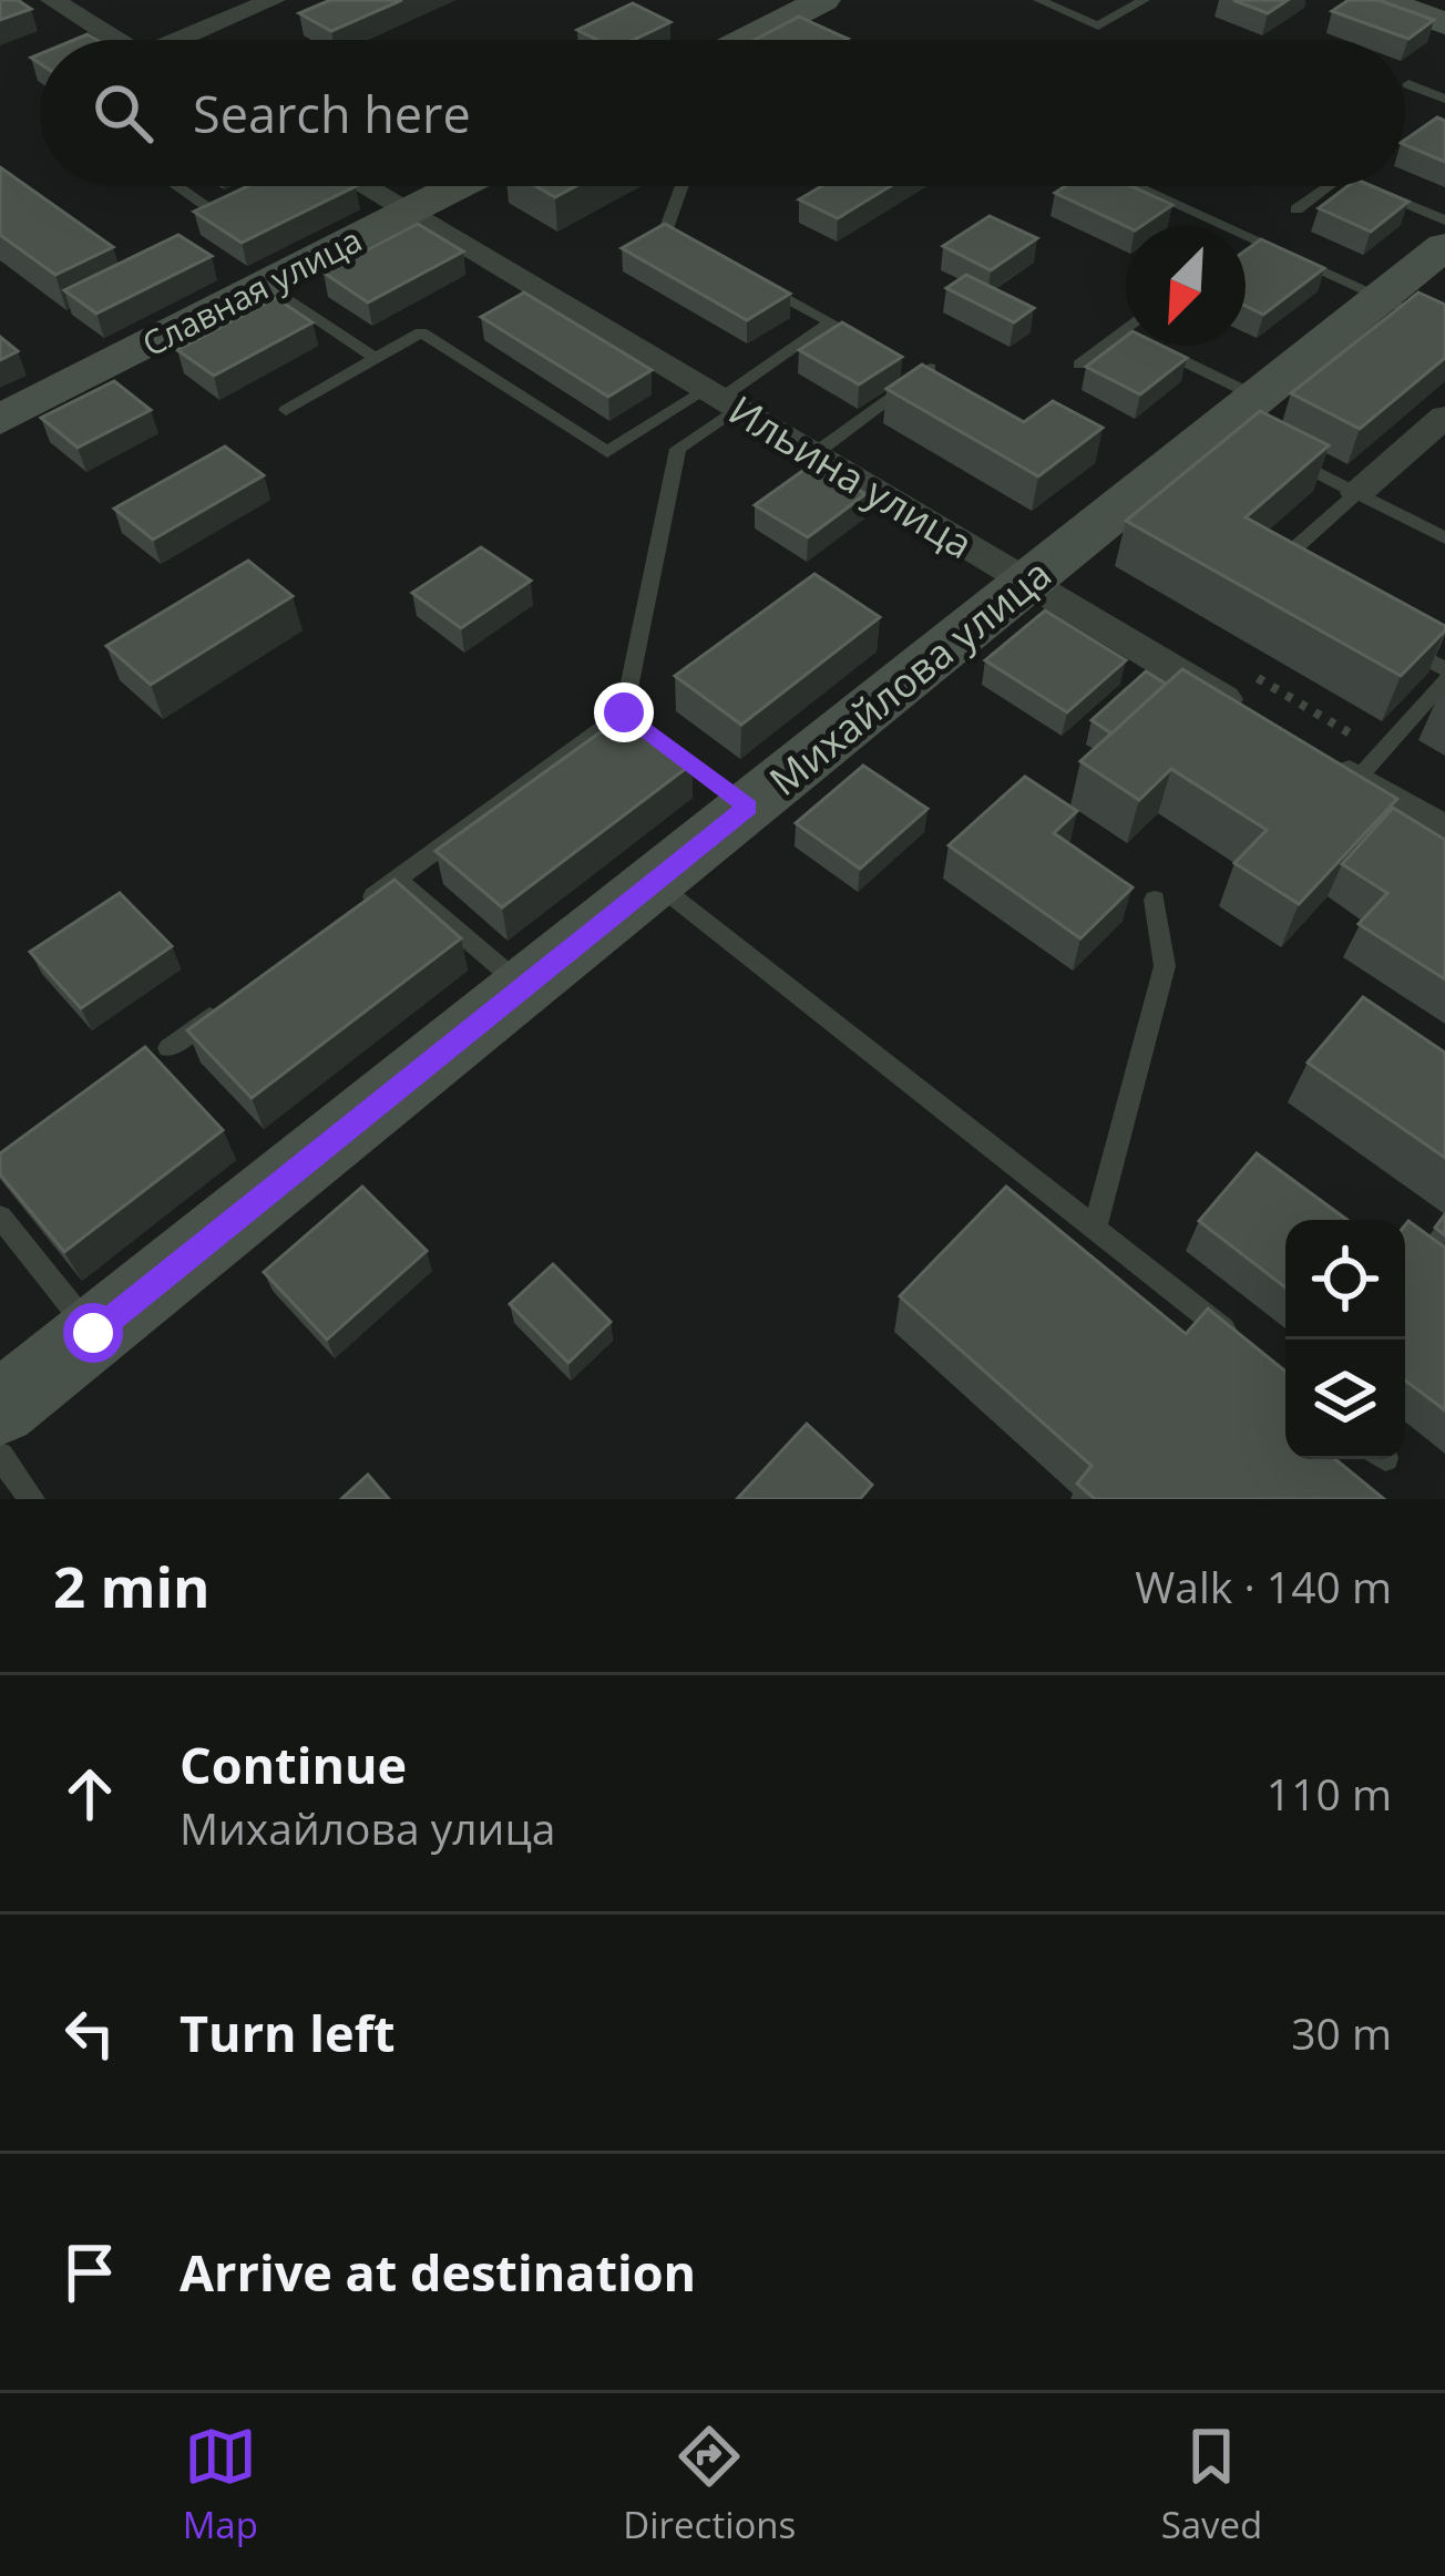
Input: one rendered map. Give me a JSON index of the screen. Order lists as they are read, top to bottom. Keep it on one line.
{"streets":{"street":["Славная улица","Ильина улица","Михайлова улица"]},"crossings":[["Славная улица","Ильина улица"],["Ильина улица","Михайлова улица"]],"north":"bottom left","page":{"search":"Search here","heading":["2 min","Walk · 140 m"],"list":[["Continue","Михайлова улица","110 m"],["Turn left","30 m"],"Arrive at destination"],"nav":["Map","Directions","Saved"]}}
